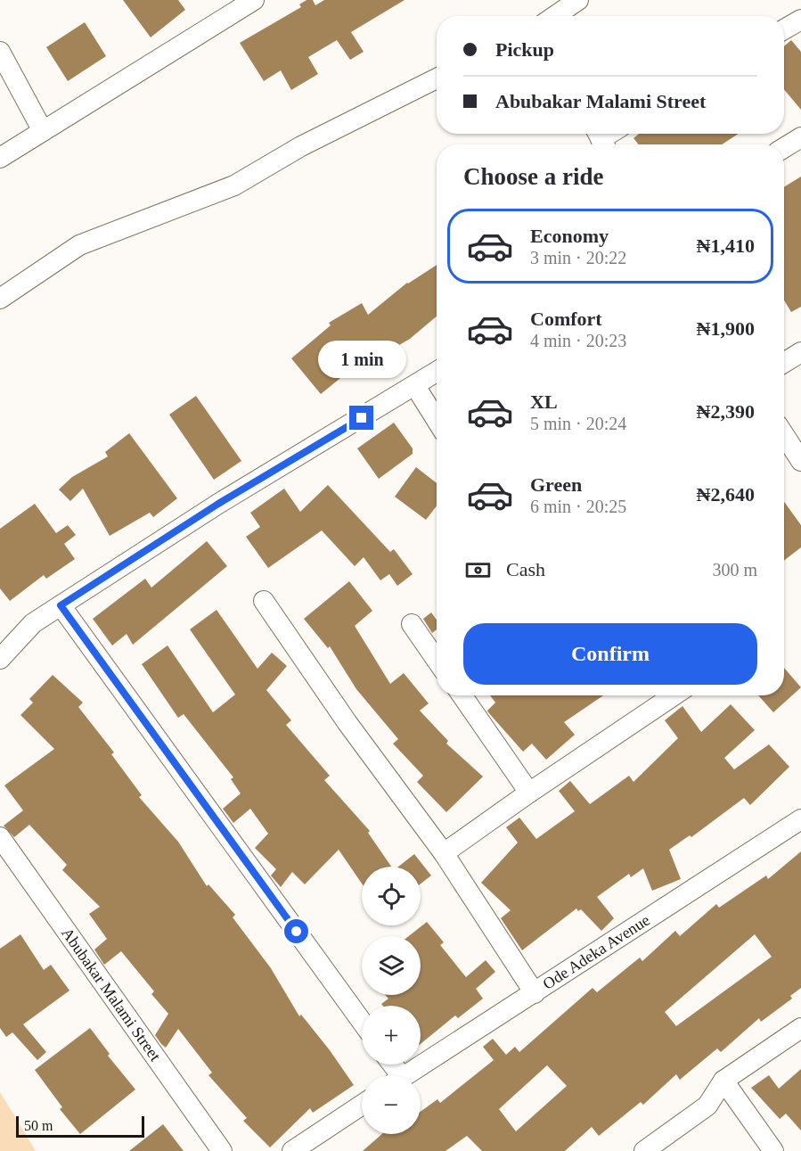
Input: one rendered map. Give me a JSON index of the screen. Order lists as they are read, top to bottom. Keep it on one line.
{"streets":{"street":["Ode Adeka Avenue","Abubakar Malami Street"]},"scale_bar":"50 m","page":{"banner":["Pickup","Abubakar Malami Street"],"heading":"Choose a ride","list":[{"name":"Economy","note":"3 min · 20:22","value":"₦1,410"},{"name":"Comfort","note":"4 min · 20:23","value":"₦1,900"},{"name":"XL","note":"5 min · 20:24","value":"₦2,390"},{"name":"Green","note":"6 min · 20:25","value":"₦2,640"}],"bubble":"1 min","pay":["Cash","300 m"],"buttons":"Confirm","map_buttons":["+","−"],"scale":"50 m"}}
